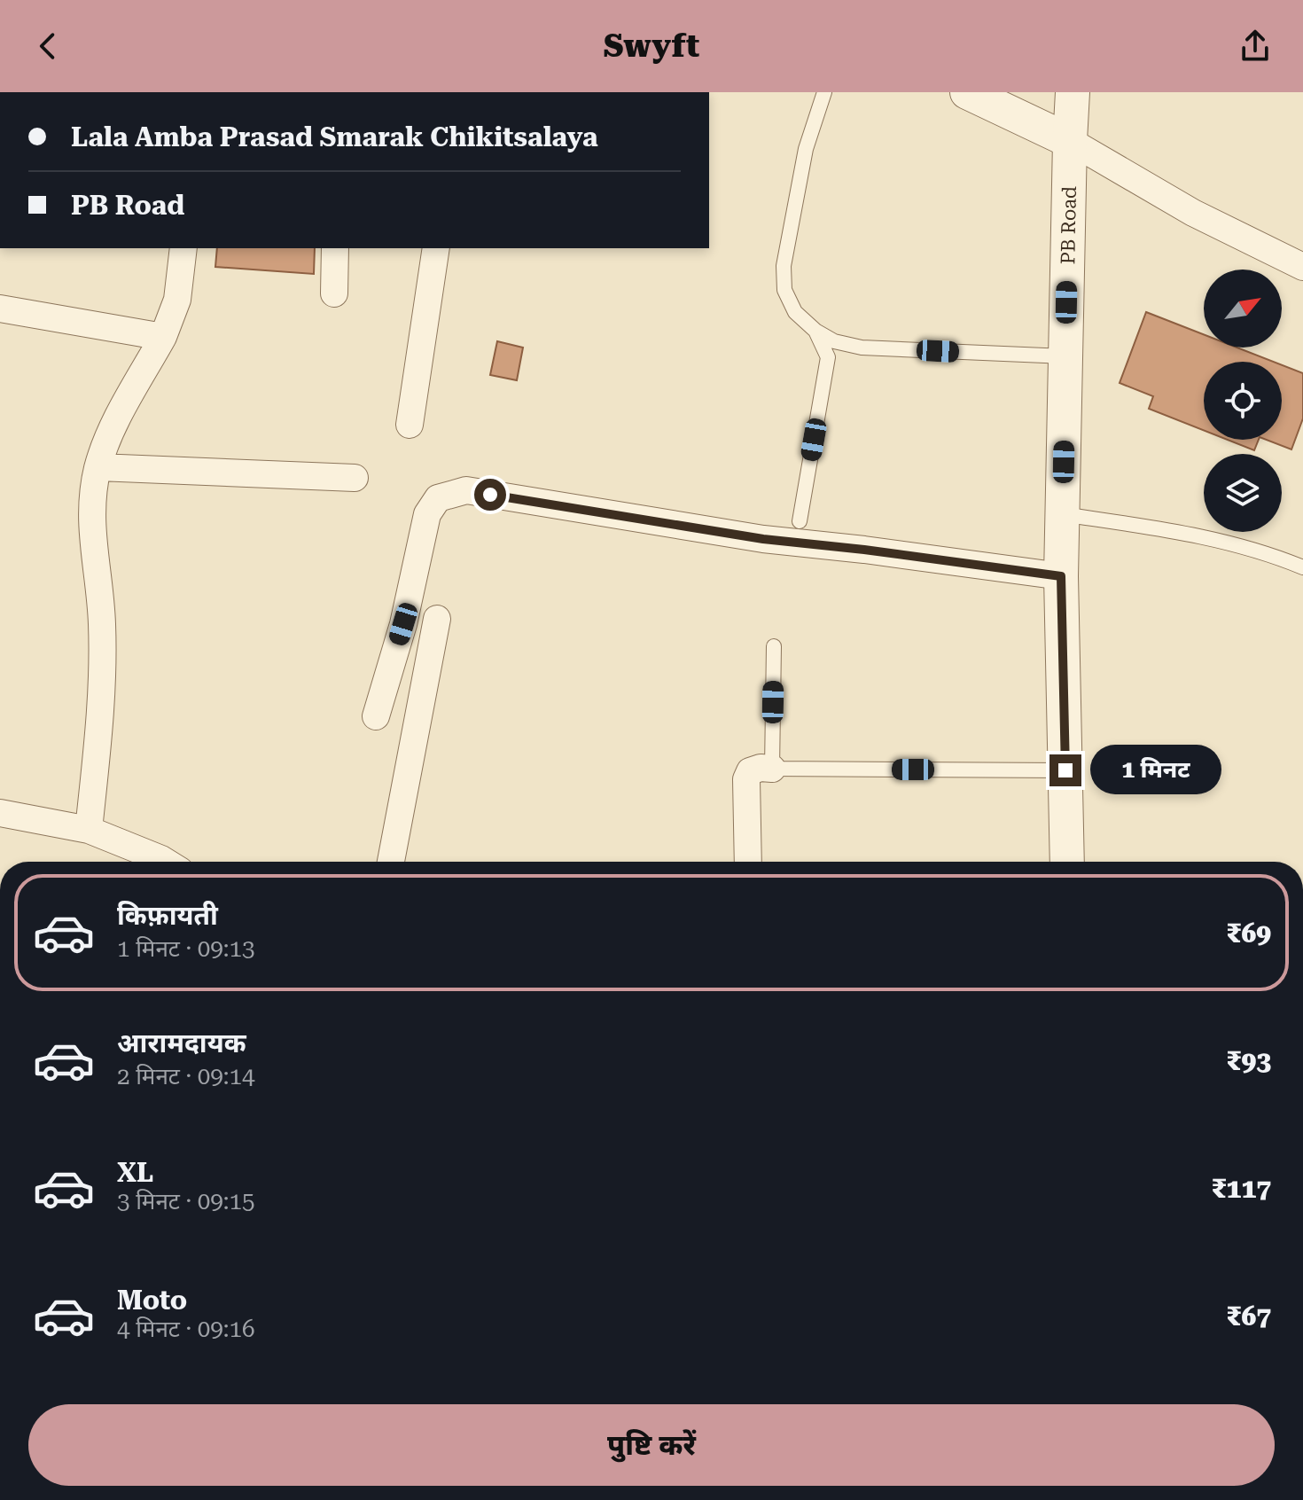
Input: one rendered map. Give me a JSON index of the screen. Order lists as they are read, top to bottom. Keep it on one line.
{"streets":{"street":["PB Road"]},"north":"top right","page":{"header":"Swyft","banner":["Lala Amba Prasad Smarak Chikitsalaya","PB Road"],"bubble":"1 मिनट","list":[{"name":"किफ़ायती","note":"1 मिनट · 09:13","value":"₹69"},{"name":"आरामदायक","note":"2 मिनट · 09:14","value":"₹93"},{"name":"XL","note":"3 मिनट · 09:15","value":"₹117"},{"name":"Moto","note":"4 मिनट · 09:16","value":"₹67"}],"buttons":"पुष्टि करें"}}
